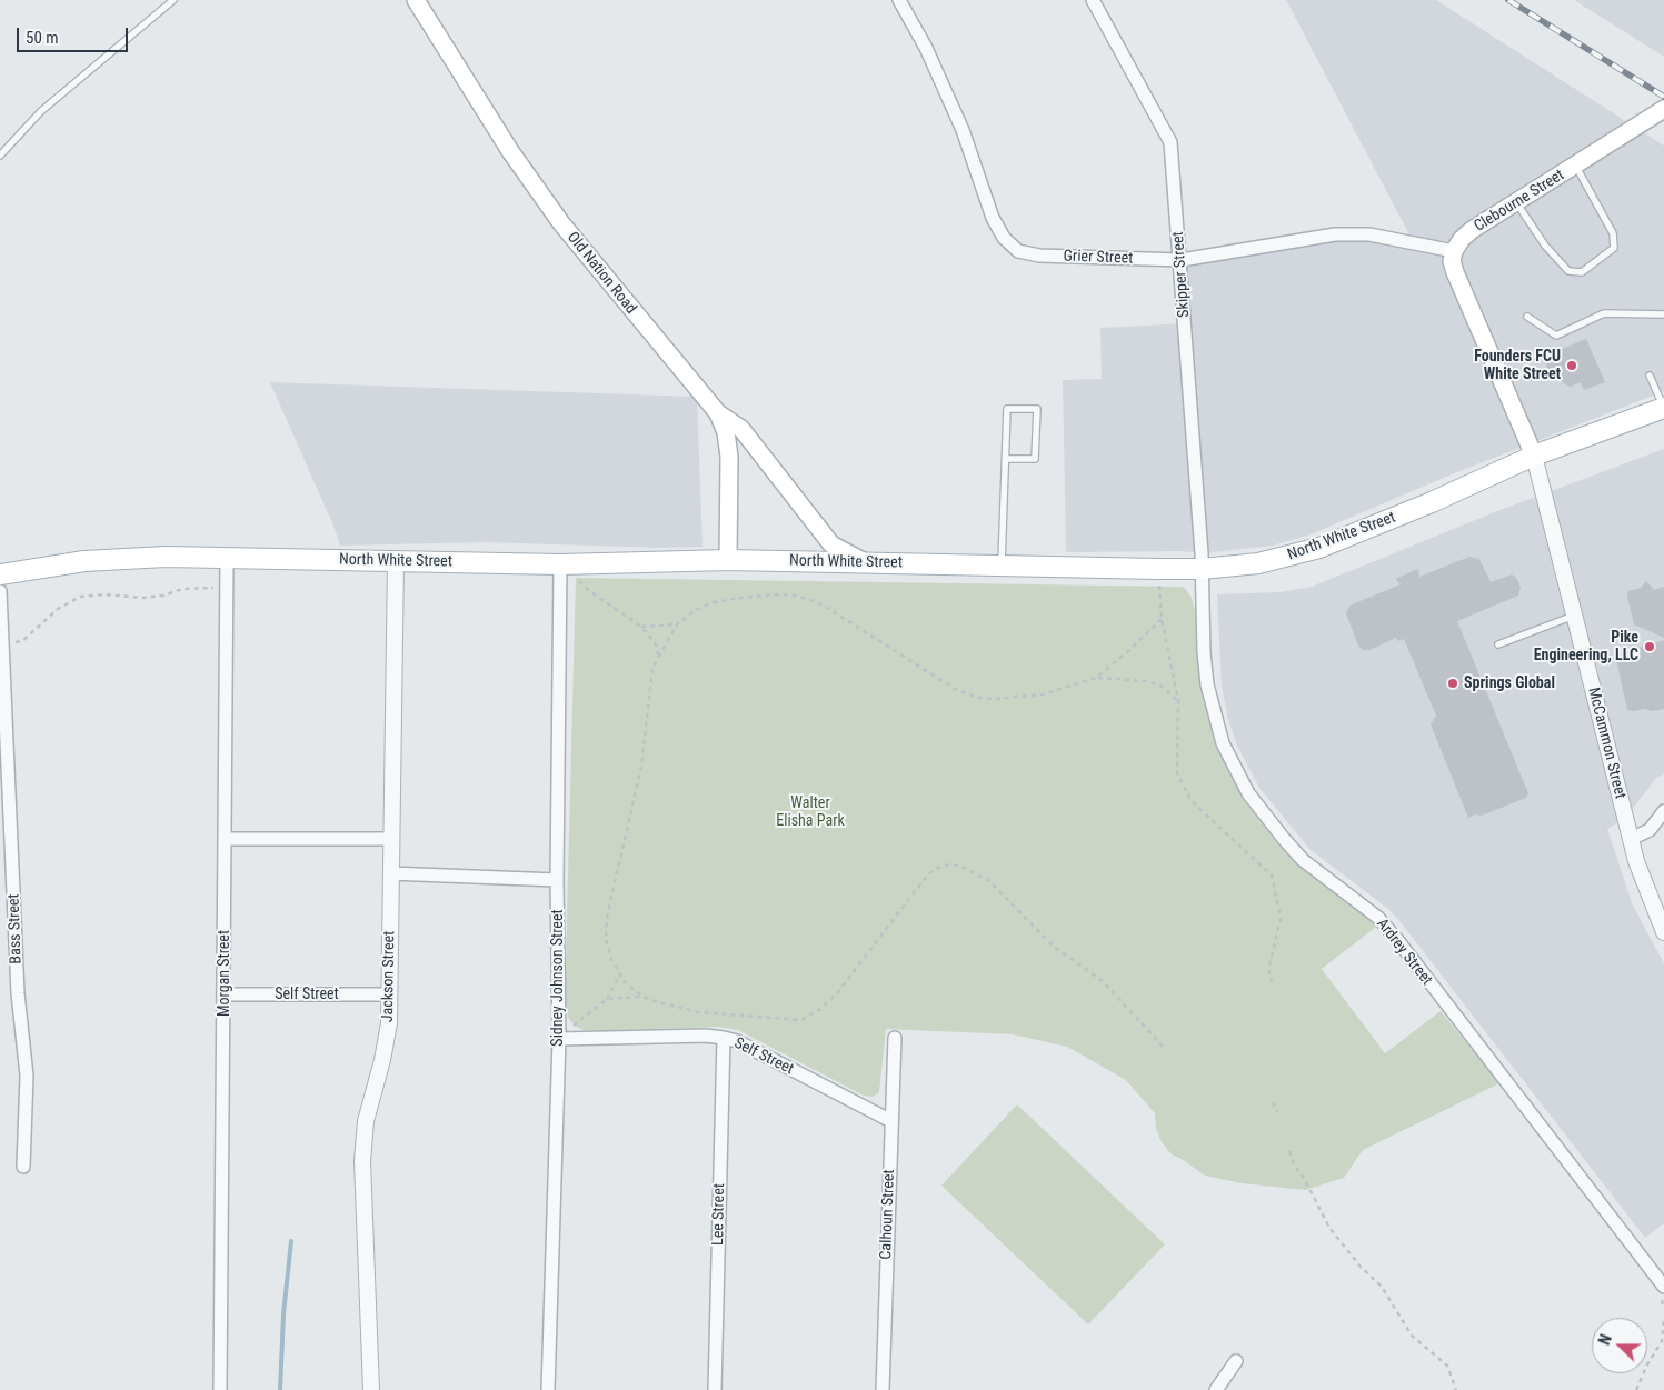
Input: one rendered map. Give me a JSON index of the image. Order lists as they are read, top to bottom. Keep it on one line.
{"streets":{"main road":["Clebourne Street","Old Nation Road","North White Street"],"street":["Grier Street","Skipper Street","McCammon Street","Bass Street","Ardrey Street","Morgan Street","Jackson Street","Sidney Johnson Street","Self Street","Lee Street","Calhoun Street"]},"crossings":[["Clebourne Street","Grier Street"],["Grier Street","Skipper Street"],["Old Nation Road","North White Street"],["Skipper Street","North White Street"],["Skipper Street","Ardrey Street"],["North White Street","McCammon Street"],["North White Street","Ardrey Street"],["North White Street","Morgan Street"],["North White Street","Jackson Street"],["North White Street","Sidney Johnson Street"],["Morgan Street","Self Street"],["Jackson Street","Self Street"],["Sidney Johnson Street","Self Street"],["Self Street","Lee Street"],["Self Street","Calhoun Street"]],"parks":["Walter Elisha Park"],"places":["Founders FCU White Street","Pike Engineering, LLC","Springs Global"],"scale_bar":"50 m","north":"left"}
